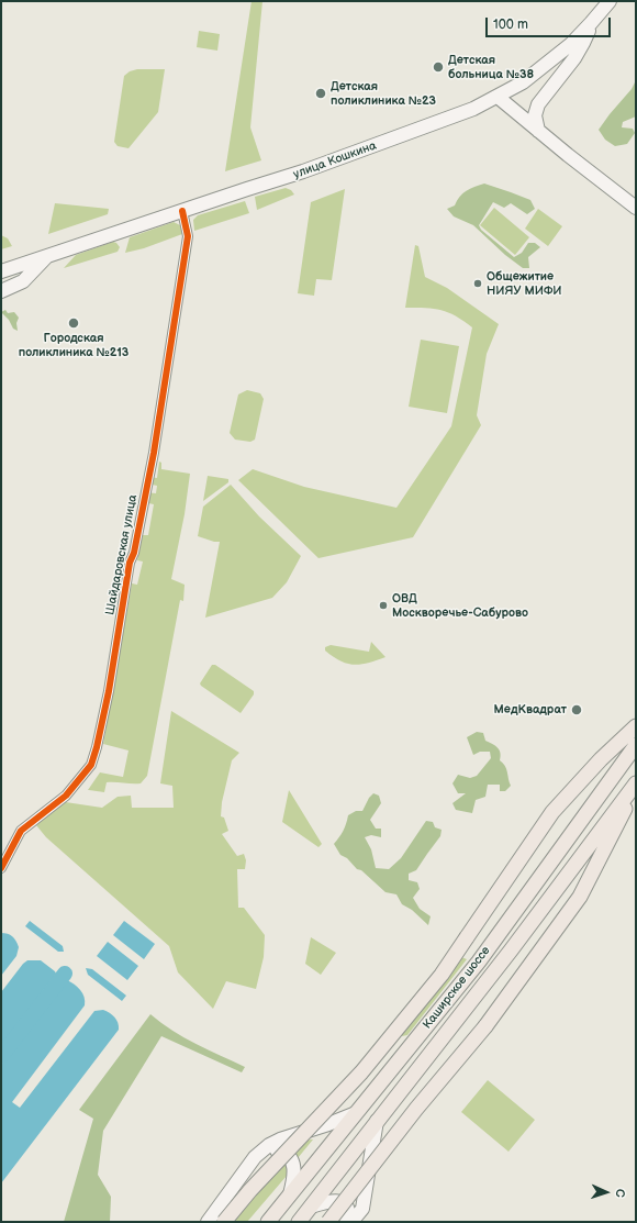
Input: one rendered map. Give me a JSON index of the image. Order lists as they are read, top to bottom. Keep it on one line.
{"streets":{"main road":["улица Кошкина","Каширское шоссе"],"street":["Шайдаровская улица"]},"crossings":[["улица Кошкина","Шайдаровская улица"]],"places":["Детская больница №38","Детская поликлиника №23","Общежитие НИЯУ МИФИ","Городская поликлиника №213","ОВД Москворечье-Сабурово","МедКвадрат"],"scale_bar":"100 m","north":"right"}
